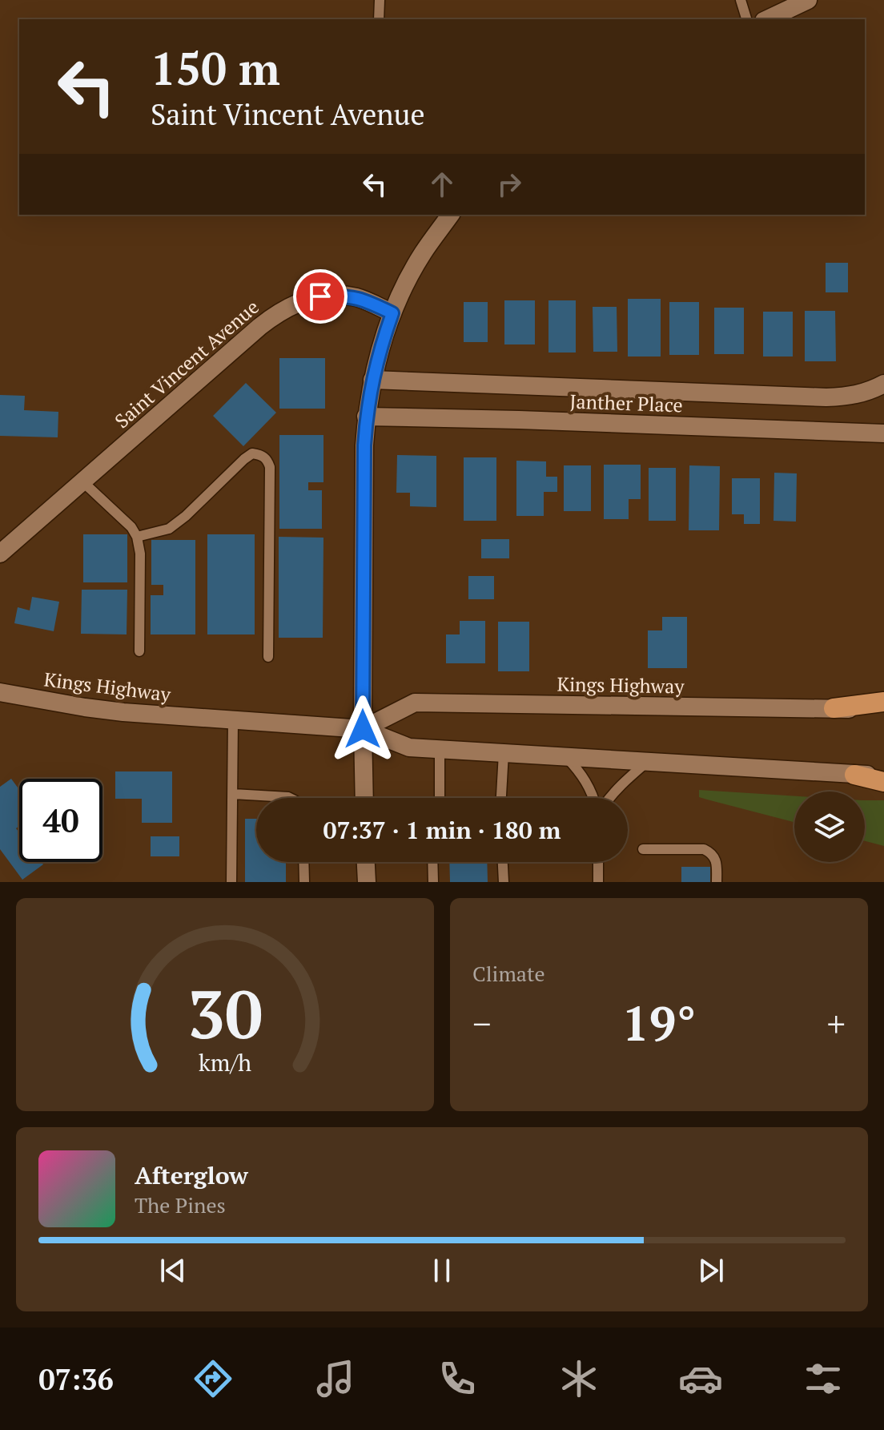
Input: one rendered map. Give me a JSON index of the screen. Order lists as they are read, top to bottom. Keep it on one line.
{"streets":{"street":["Saint Vincent Avenue","Janther Place","Kings Highway"]},"page":{"turn":["150 m","Saint Vincent Avenue"],"limit":"40","trip":"07:37 · 1 min · 180 m","tile":"Climate","heat":["−","19°","+"],"song":["Afterglow","The Pines"],"tabs":"07:36","gauge":["30","km/h"]}}
